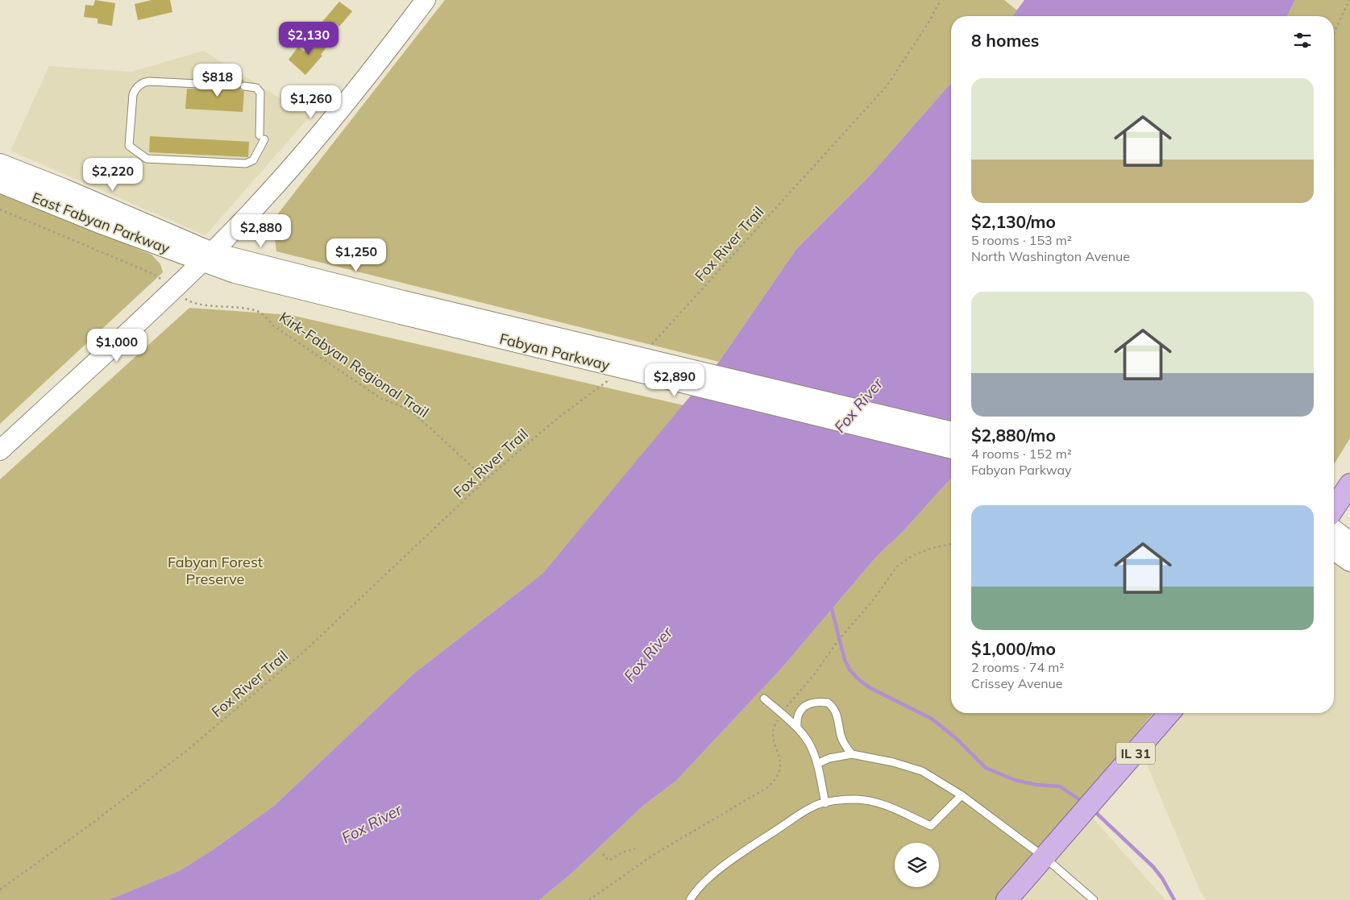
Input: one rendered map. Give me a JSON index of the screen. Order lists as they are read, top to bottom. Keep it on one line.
{"streets":{"main road":["East Fabyan Parkway","Fabyan Parkway","IL 31"],"path":["Fox River Trail","Kirk-Fabyan Regional Trail"]},"crossings":[["East Fabyan Parkway","Fabyan Parkway"],["Fox River Trail","Kirk-Fabyan Regional Trail"]],"water":["Fox River"],"parks":["Fabyan Forest Preserve"],"page":{"heading":"8 homes","price":["$2,130","$818","$1,260","$2,220","$2,880","$1,250","$1,000","$2,890"],"list":[{"name":"$2,130/mo","note":"5 rooms · 153 m² · North Washington Avenue"},{"name":"$2,880/mo","note":"4 rooms · 152 m² · Fabyan Parkway"},{"name":"$1,000/mo","note":"2 rooms · 74 m² · Crissey Avenue"}]}}
